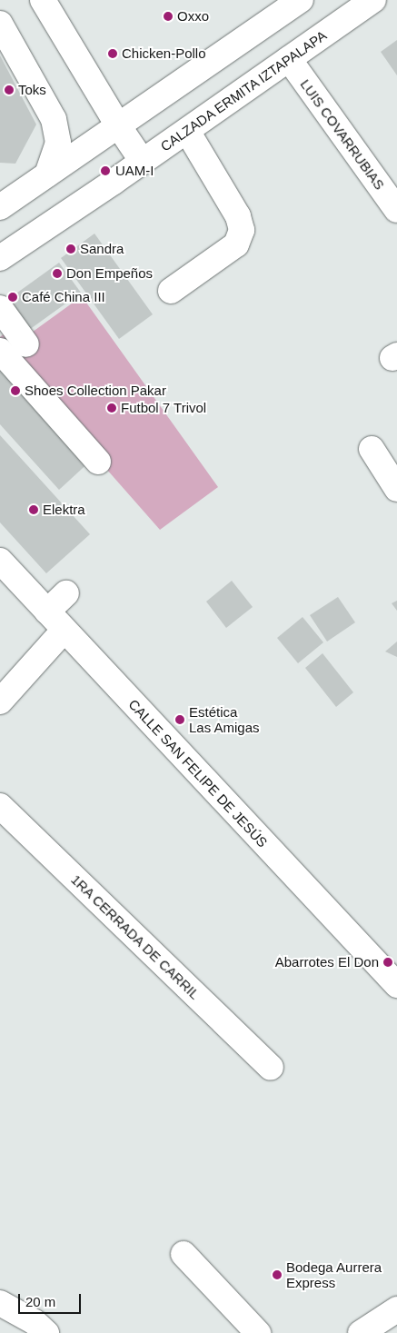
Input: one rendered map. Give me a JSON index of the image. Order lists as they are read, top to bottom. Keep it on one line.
{"streets":{"street":["CALZADA ERMITA IZTAPALAPA","LUIS COVARRUBIAS","CALLE SAN FELIPE DE JESÚS","1RA CERRADA DE CARRIL"]},"crossings":[["CALZADA ERMITA IZTAPALAPA","LUIS COVARRUBIAS"]],"places":["Oxxo","Chicken-Pollo","Toks","UAM-I","Sandra","Don Empeños","Café China III","Shoes Collection Pakar","Futbol 7 Trivol","Elektra","Estética Las Amigas","Abarrotes El Don","Bodega Aurrera Express"],"scale_bar":"20 m"}
